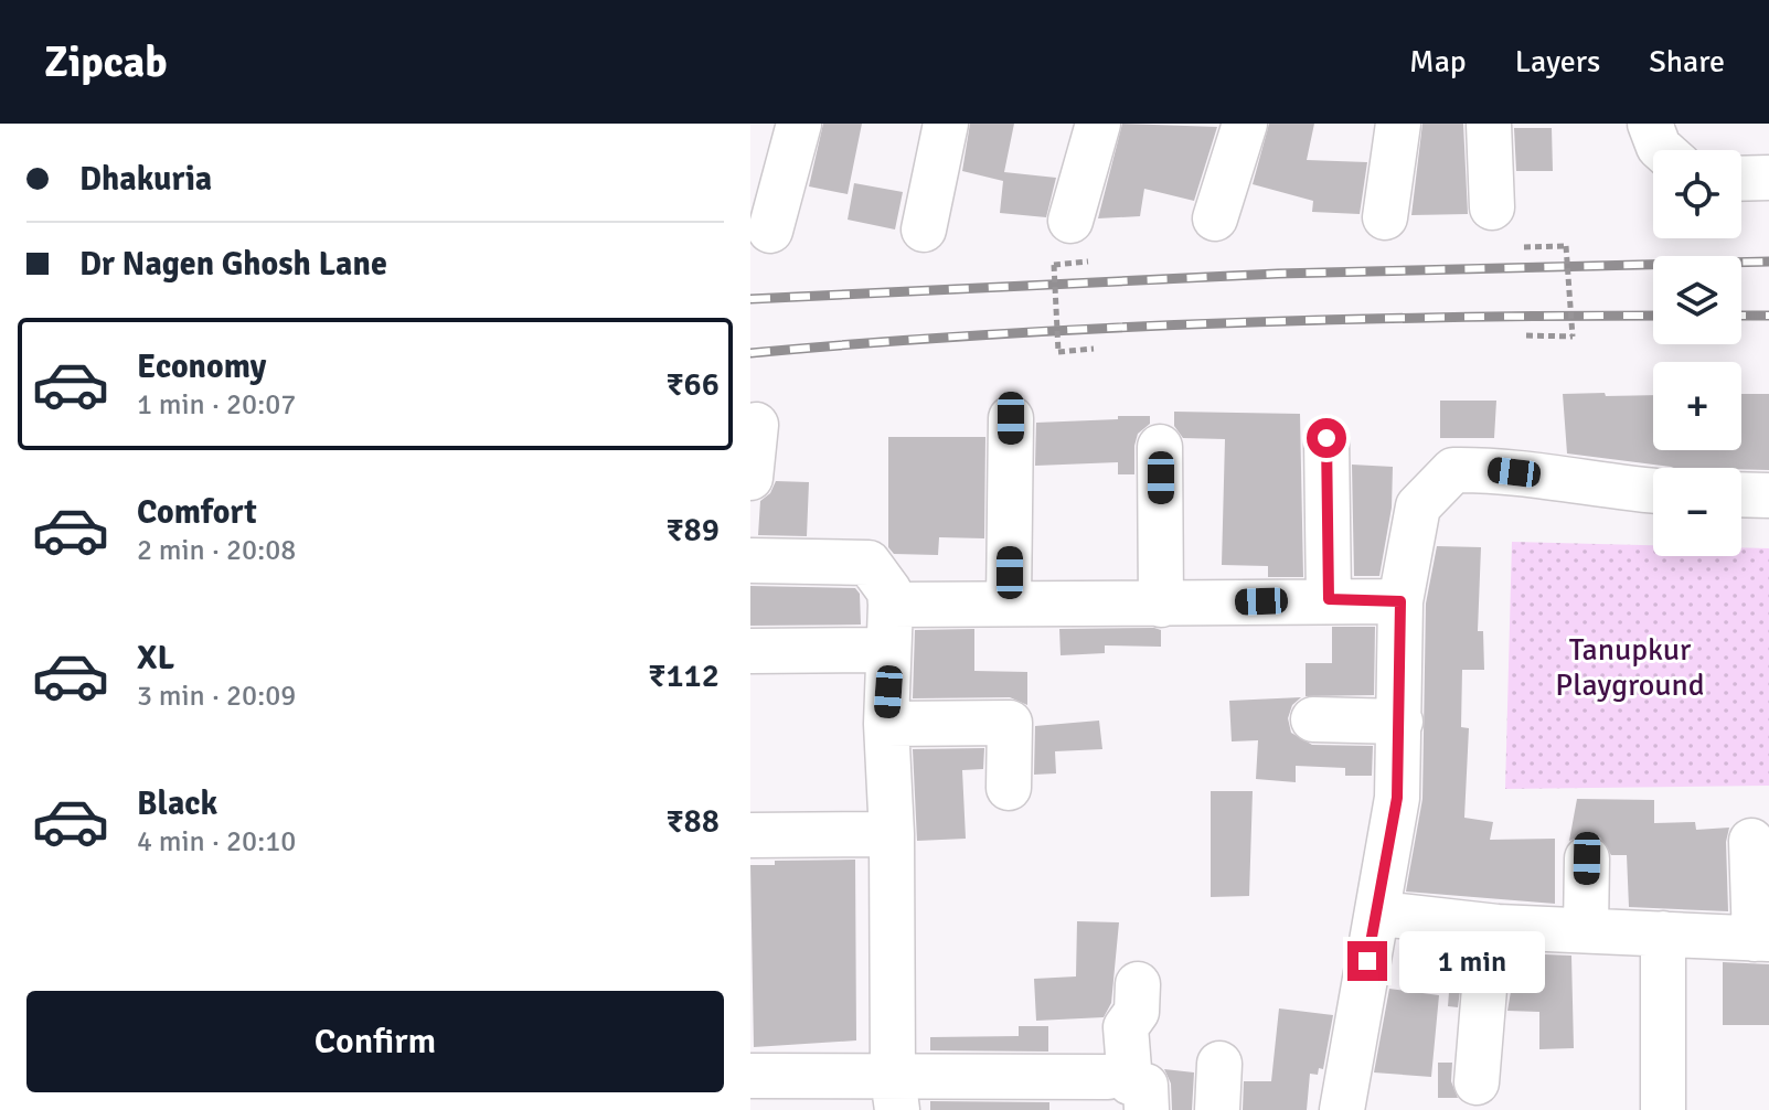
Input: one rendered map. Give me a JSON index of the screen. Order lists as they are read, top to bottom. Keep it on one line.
{"parks":["Tanupkur Playground"],"page":{"header":"Zipcab","nav":["Map","Layers","Share"],"banner":["Dhakuria","Dr Nagen Ghosh Lane"],"map_buttons":["+","−"],"list":[{"name":"Economy","note":"1 min · 20:07","value":"₹66"},{"name":"Comfort","note":"2 min · 20:08","value":"₹89"},{"name":"XL","note":"3 min · 20:09","value":"₹112"},{"name":"Black","note":"4 min · 20:10","value":"₹88"}],"bubble":"1 min","buttons":"Confirm"}}
